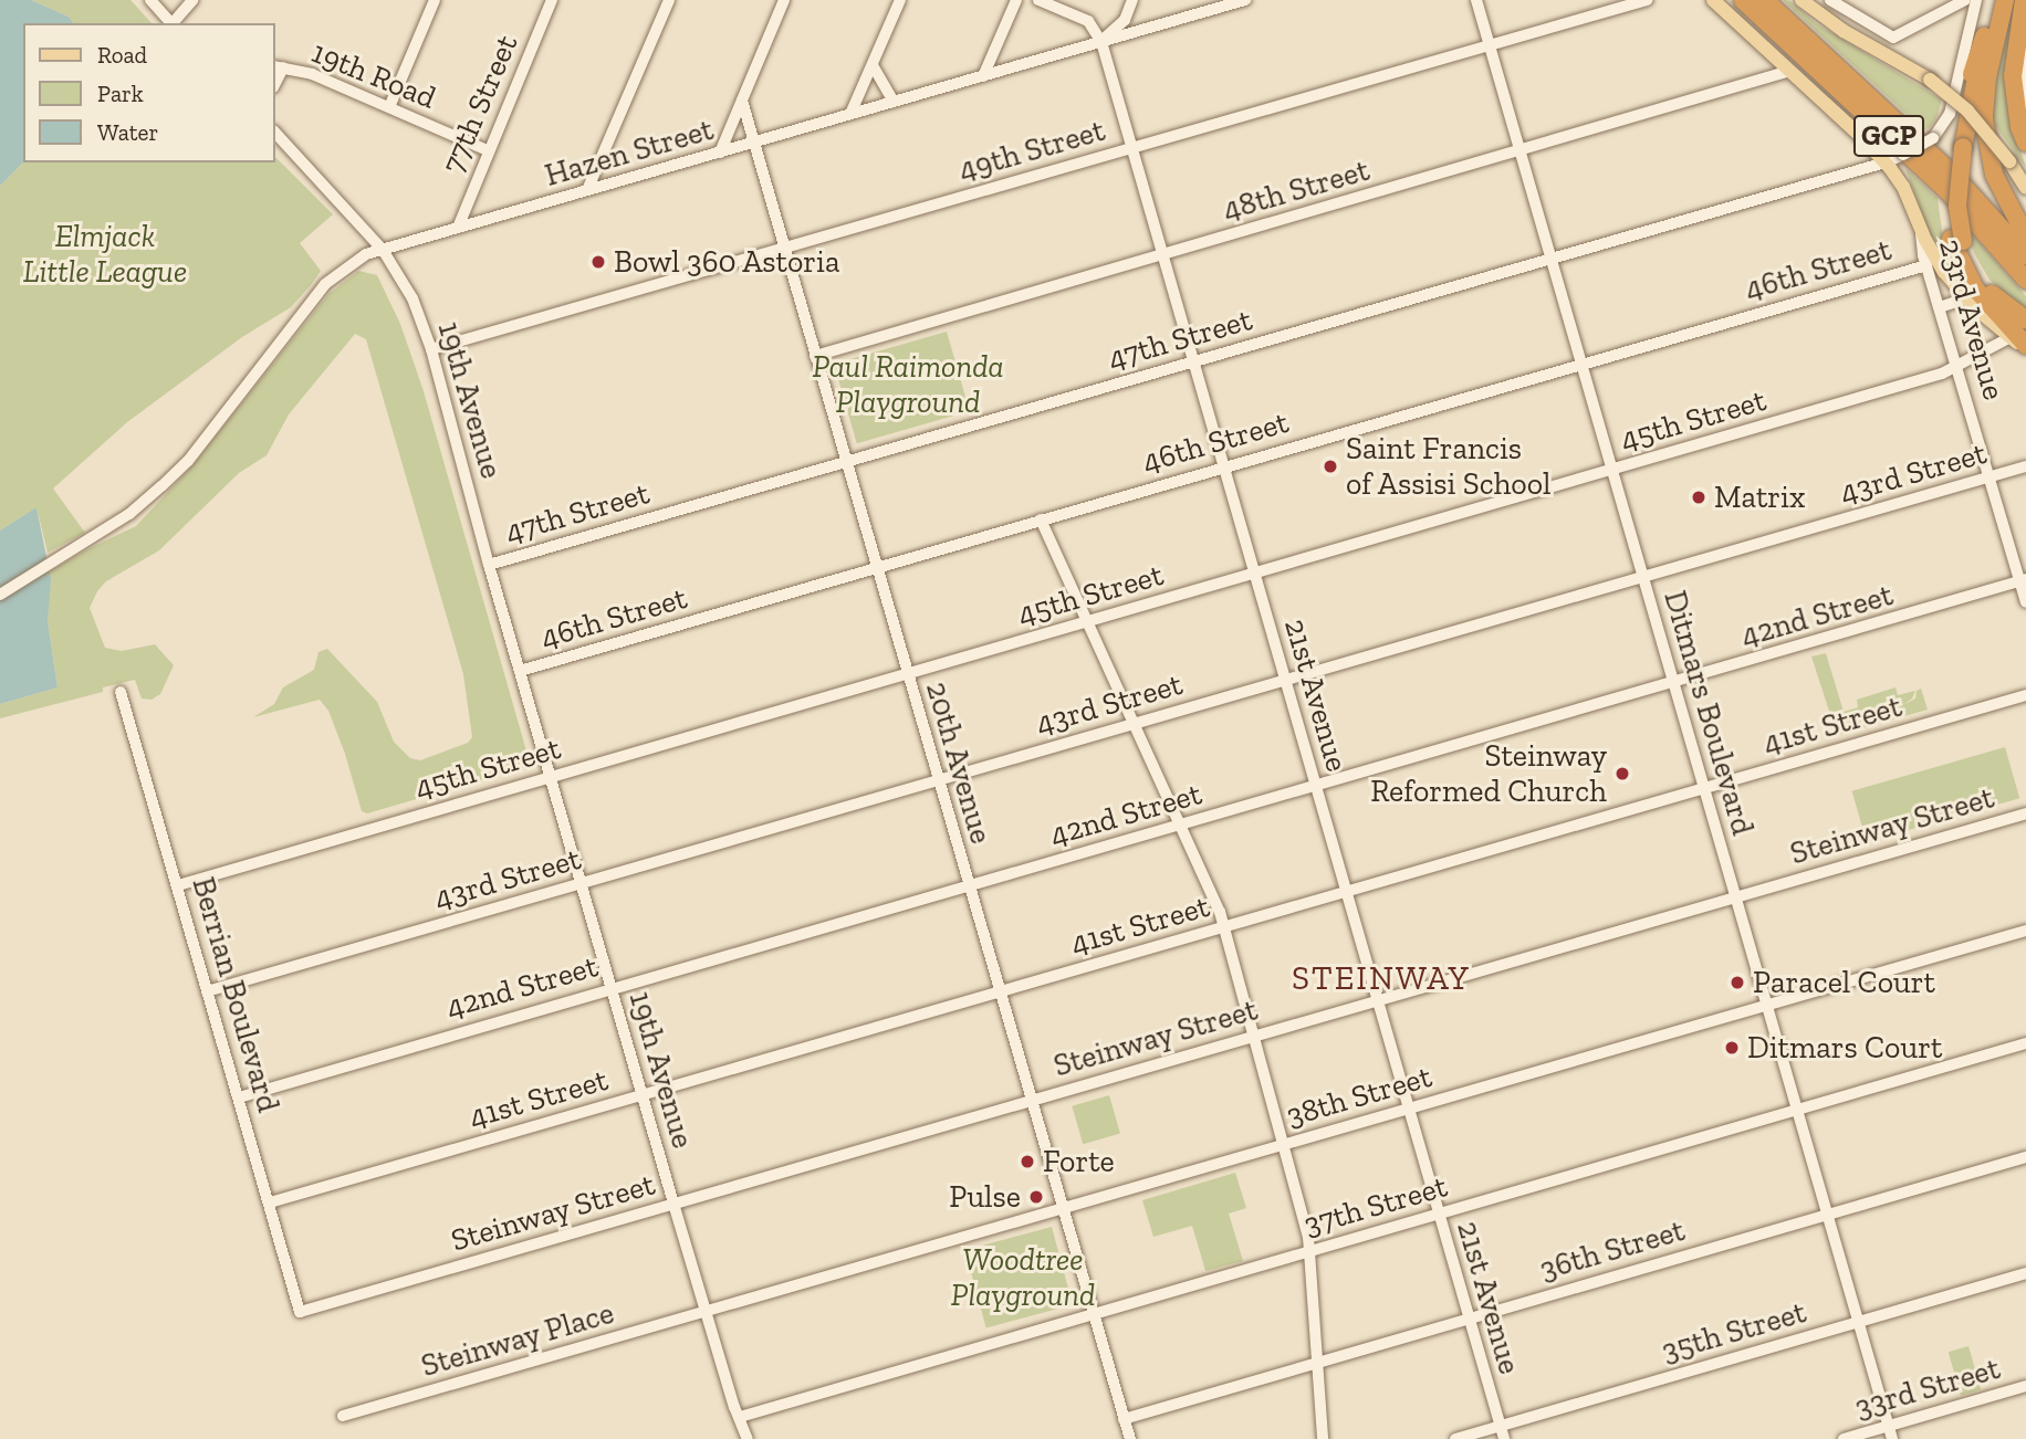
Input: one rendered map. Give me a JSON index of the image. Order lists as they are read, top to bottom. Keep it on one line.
{"streets":{"highway":["GCP"],"street":["19th Road","77th Street","49th Street","Hazen Street","48th Street","46th Street","23rd Avenue","47th Street","19th Avenue","45th Street","43rd Street","42nd Street","21st Avenue","Ditmars Boulevard","41st Street","20th Avenue","Steinway Street","Berrian Boulevard","38th Street","37th Street","36th Street","35th Street","Steinway Place","33rd Street"]},"crossings":[["19th Road","77th Street"],["77th Street","Hazen Street"],["49th Street","19th Avenue"],["49th Street","21st Avenue"],["49th Street","Ditmars Boulevard"],["49th Street","20th Avenue"],["Hazen Street","19th Avenue"],["Hazen Street","21st Avenue"],["Hazen Street","20th Avenue"],["48th Street","21st Avenue"],["48th Street","Ditmars Boulevard"],["48th Street","20th Avenue"],["46th Street","23rd Avenue"],["46th Street","19th Avenue"],["46th Street","21st Avenue"],["46th Street","Ditmars Boulevard"],["46th Street","20th Avenue"],["23rd Avenue","45th Street"],["23rd Avenue","43rd Street"],["23rd Avenue","42nd Street"],["47th Street","19th Avenue"],["47th Street","21st Avenue"],["47th Street","Ditmars Boulevard"],["47th Street","20th Avenue"],["19th Avenue","45th Street"],["19th Avenue","43rd Street"],["19th Avenue","42nd Street"],["19th Avenue","41st Street"],["19th Avenue","Steinway Street"],["19th Avenue","38th Street"],["19th Avenue","37th Street"],["19th Avenue","Steinway Place"],["45th Street","21st Avenue"],["45th Street","Ditmars Boulevard"],["45th Street","20th Avenue"],["45th Street","Berrian Boulevard"],["43rd Street","21st Avenue"],["43rd Street","Ditmars Boulevard"],["43rd Street","20th Avenue"],["43rd Street","Berrian Boulevard"],["42nd Street","21st Avenue"],["42nd Street","Ditmars Boulevard"],["42nd Street","20th Avenue"],["42nd Street","Berrian Boulevard"],["21st Avenue","41st Street"],["21st Avenue","Steinway Street"],["21st Avenue","38th Street"],["21st Avenue","37th Street"],["21st Avenue","36th Street"],["21st Avenue","35th Street"],["Ditmars Boulevard","41st Street"],["Ditmars Boulevard","Steinway Street"],["Ditmars Boulevard","38th Street"],["Ditmars Boulevard","37th Street"],["Ditmars Boulevard","36th Street"],["Ditmars Boulevard","35th Street"],["Ditmars Boulevard","33rd Street"],["41st Street","20th Avenue"],["41st Street","Berrian Boulevard"],["20th Avenue","Steinway Street"],["20th Avenue","38th Street"],["20th Avenue","37th Street"],["20th Avenue","36th Street"],["Steinway Street","Berrian Boulevard"],["38th Street","Steinway Place"]],"districts":["STEINWAY"],"parks":["Elmjack Little League","Paul Raimonda Playground","Woodtree Playground"],"places":["Bowl 360 Astoria","Saint Francis of Assisi School","Matrix","Steinway Reformed Church","Paracel Court","Ditmars Court","Forte","Pulse"],"legend":["Road","Park","Water"]}
